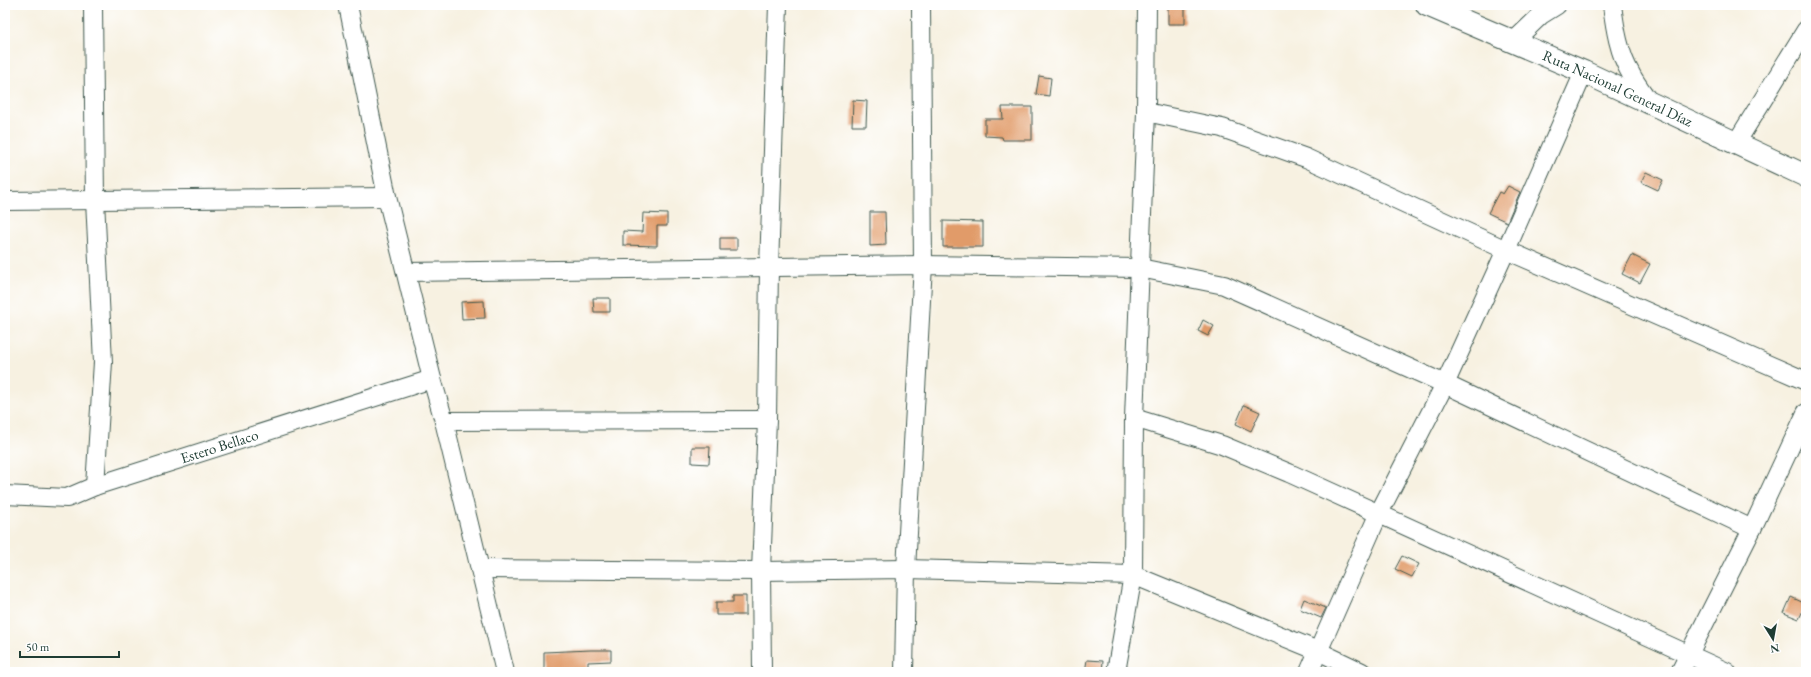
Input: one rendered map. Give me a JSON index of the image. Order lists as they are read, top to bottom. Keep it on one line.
{"streets":{"highway":["Ruta Nacional General Díaz"],"street":["Estero Bellaco"]},"scale_bar":"50 m","north":"bottom"}
